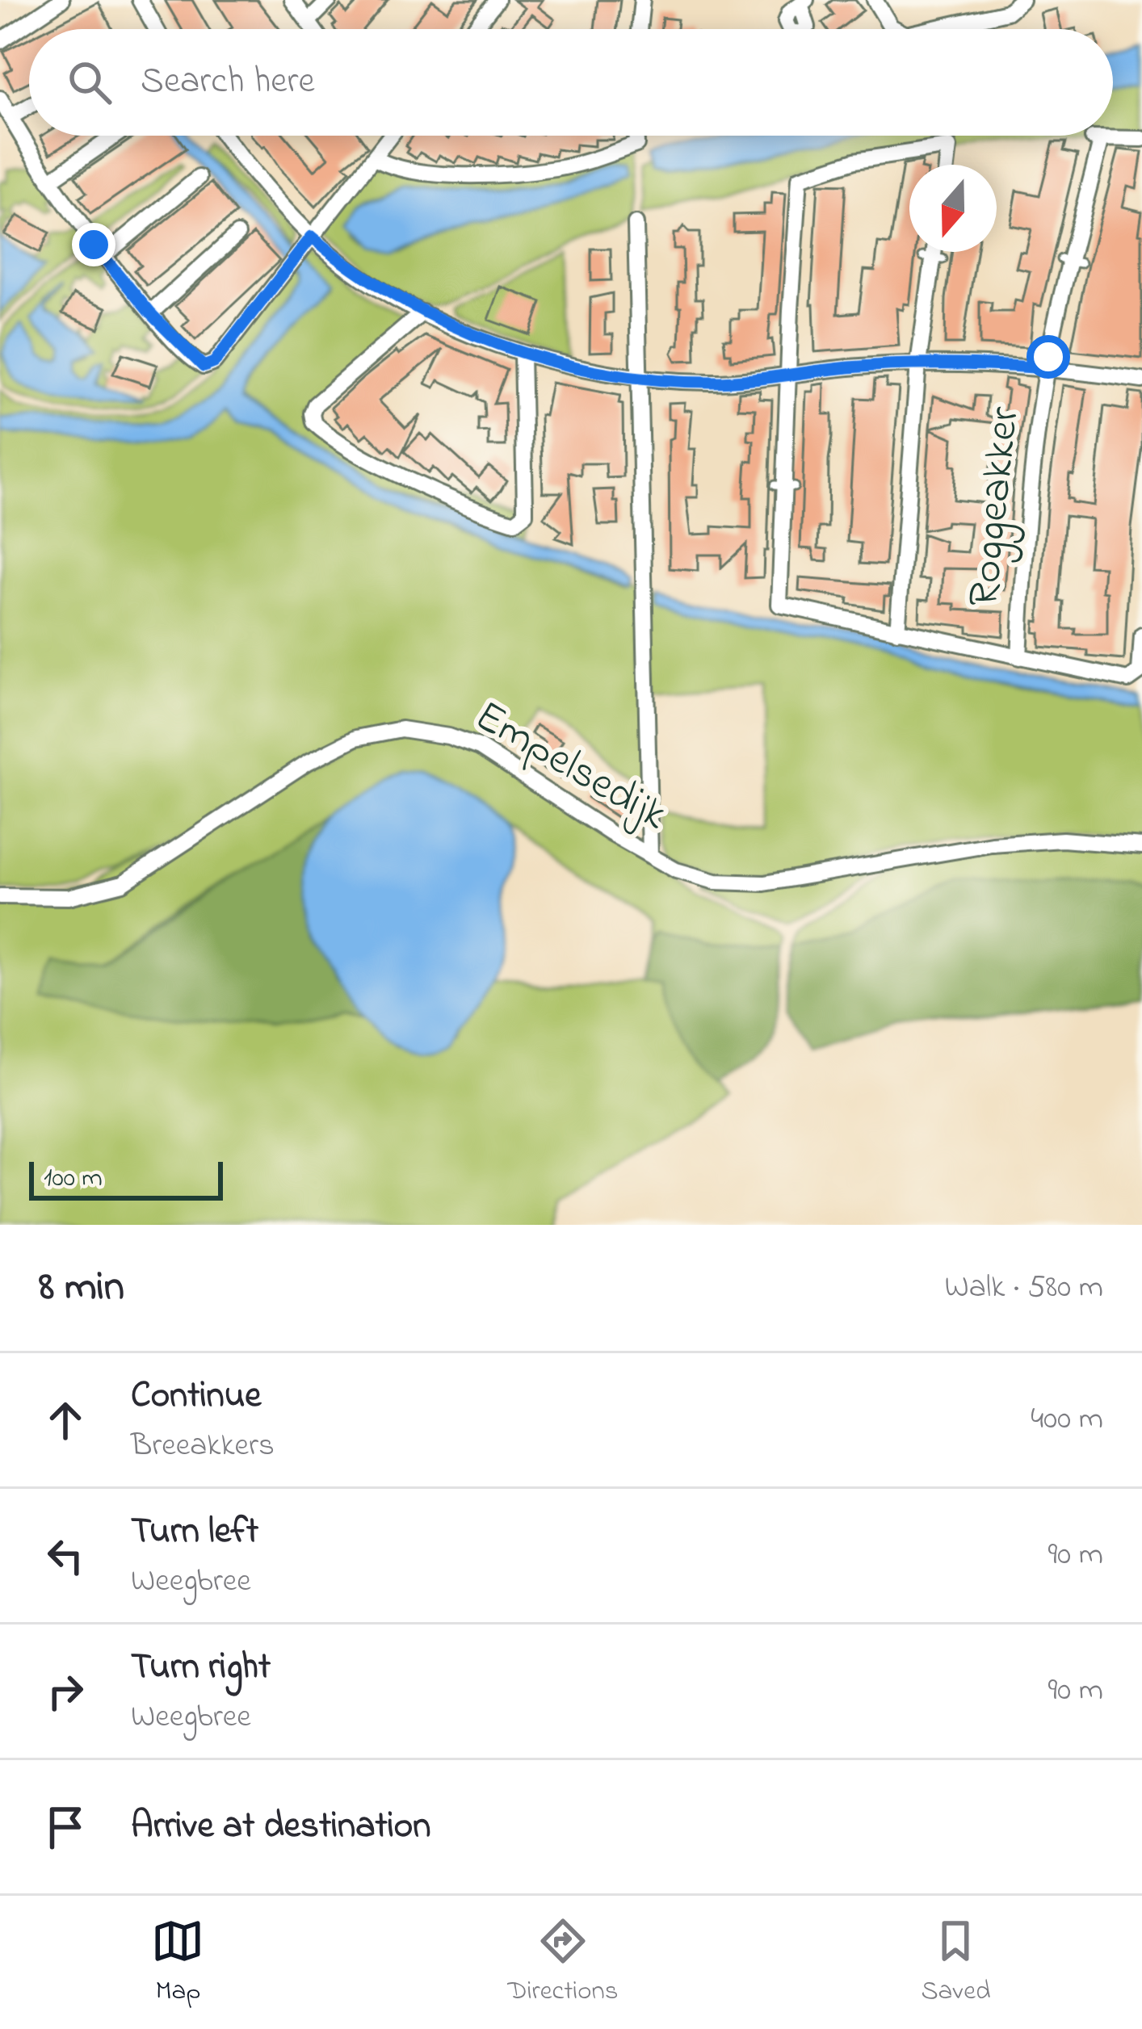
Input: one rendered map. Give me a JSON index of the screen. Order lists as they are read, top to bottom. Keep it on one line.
{"streets":{"street":["Roggeakker","Empelsedijk"]},"scale_bar":"100 m","north":"bottom","page":{"search":"Search here","scale":"100 m","heading":["8 min","Walk · 580 m"],"list":[["Continue","Breeakkers","400 m"],["Turn left","Weegbree","90 m"],["Turn right","Weegbree","90 m"],"Arrive at destination"],"nav":["Map","Directions","Saved"]}}
